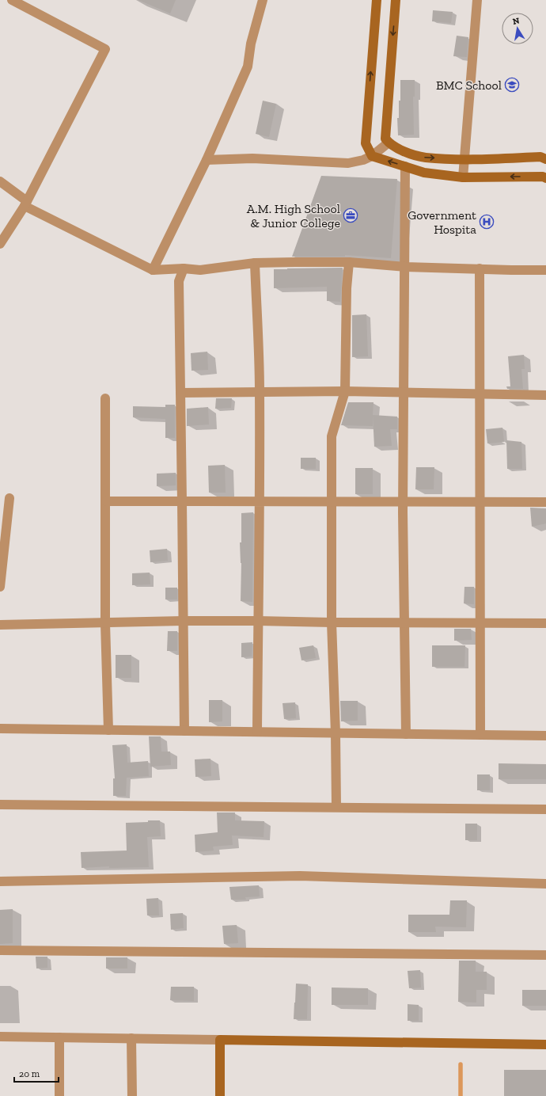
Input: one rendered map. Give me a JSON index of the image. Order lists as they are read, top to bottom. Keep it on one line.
{"places":{"school or university":["BMC School"],"office":["A.M. High School & Junior College"],"hospital":["Government Hospita"]},"scale_bar":"20 m","north":"top"}
